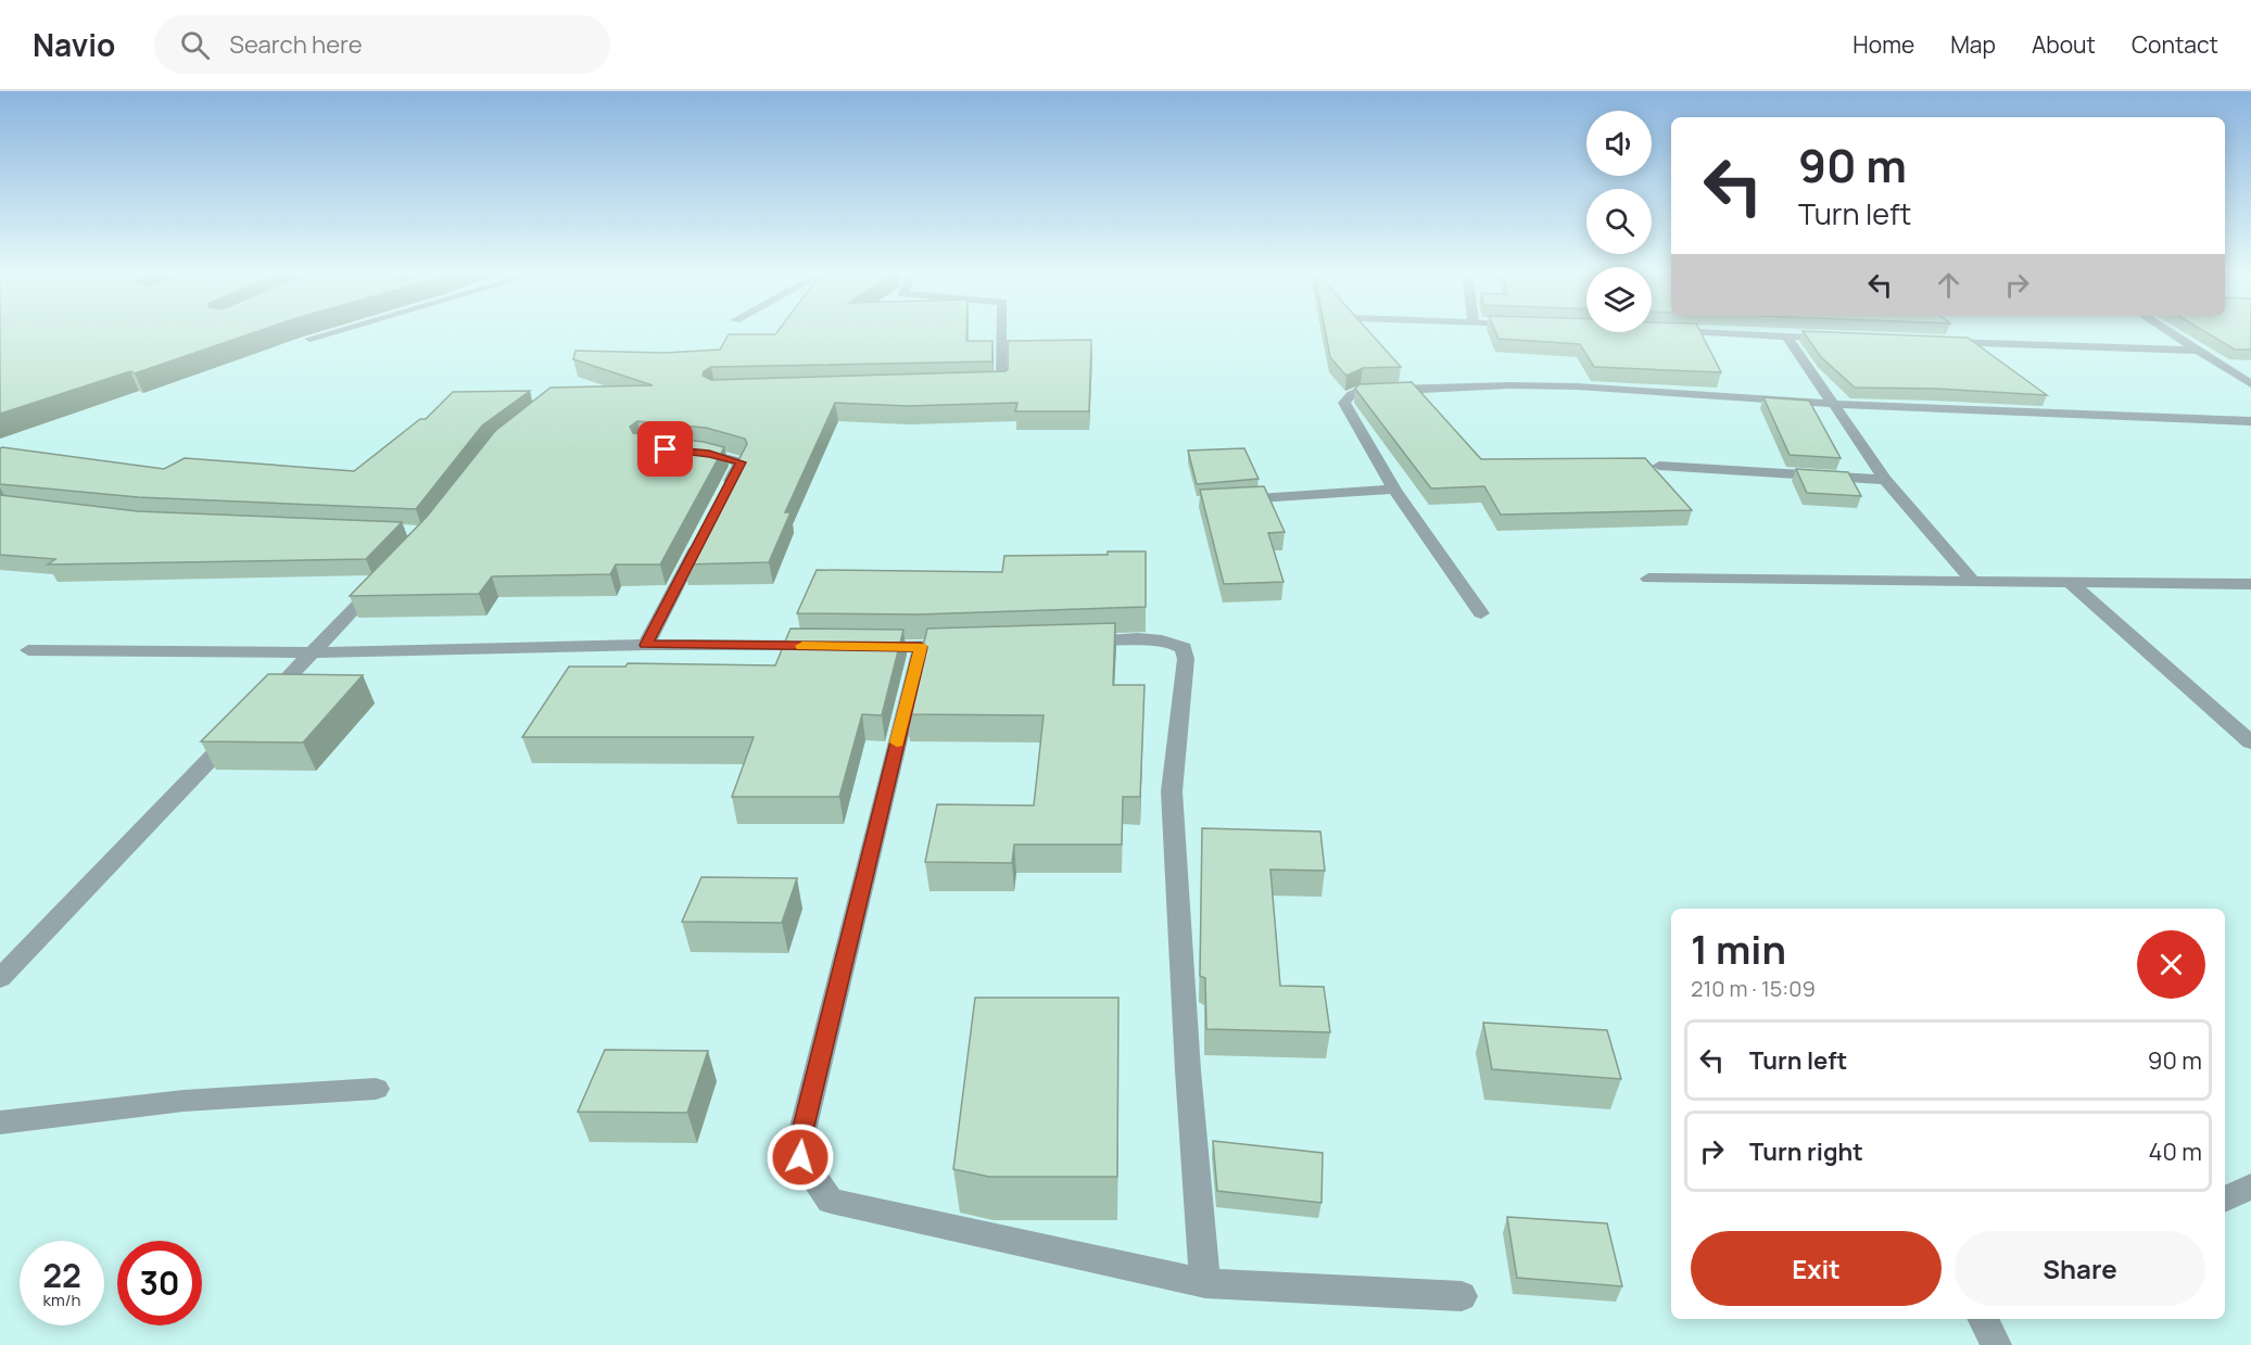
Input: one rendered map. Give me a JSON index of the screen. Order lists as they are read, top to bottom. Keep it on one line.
{"page":{"header":"Navio","search":"Search here","nav":["Home","Map","About","Contact"],"turn":["90 m","Turn left"],"heading":["1 min","210 m · 15:09"],"list":[{"name":"Turn left","value":"90 m"},{"name":"Turn right","value":"40 m"}],"buttons":["Exit","Share"],"speed":"22 km/h","limit":"30"}}
